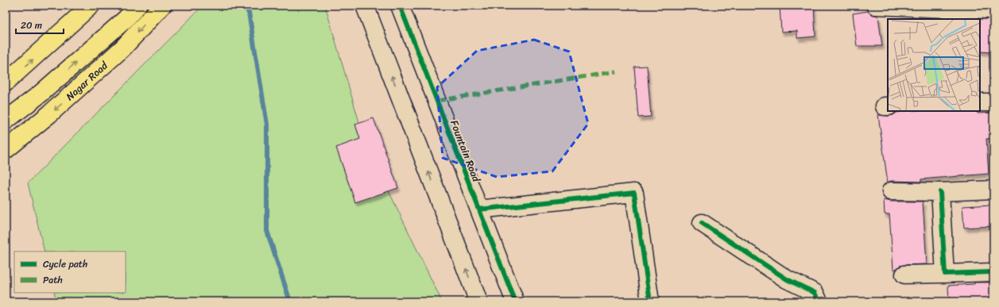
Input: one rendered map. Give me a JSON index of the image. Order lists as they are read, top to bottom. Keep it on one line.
{"streets":{"highway":["Nagar Road"],"street":["Fountain Road"]},"legend":["Cycle path","Path"],"scale_bar":"20 m"}
